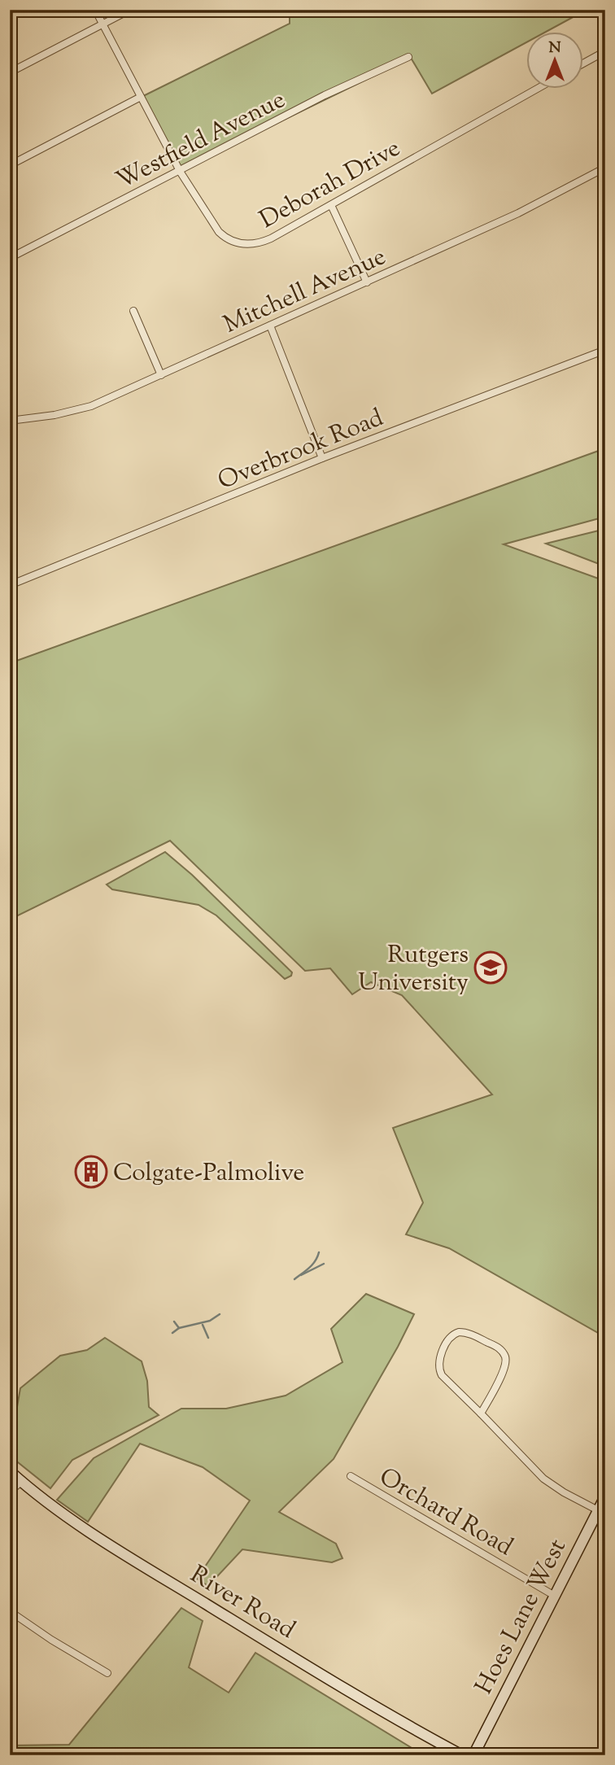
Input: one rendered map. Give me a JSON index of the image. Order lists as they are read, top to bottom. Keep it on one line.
{"streets":{"main road":["River Road","Hoes Lane West"],"street":["Westfield Avenue","Deborah Drive","Mitchell Avenue","Overbrook Road","Orchard Road"]},"crossings":[["Westfield Avenue","Deborah Drive"],["Orchard Road","Hoes Lane West"]],"places":{"school or university":["Rutgers University"],"building":["Colgate-Palmolive"]},"north":"top"}
